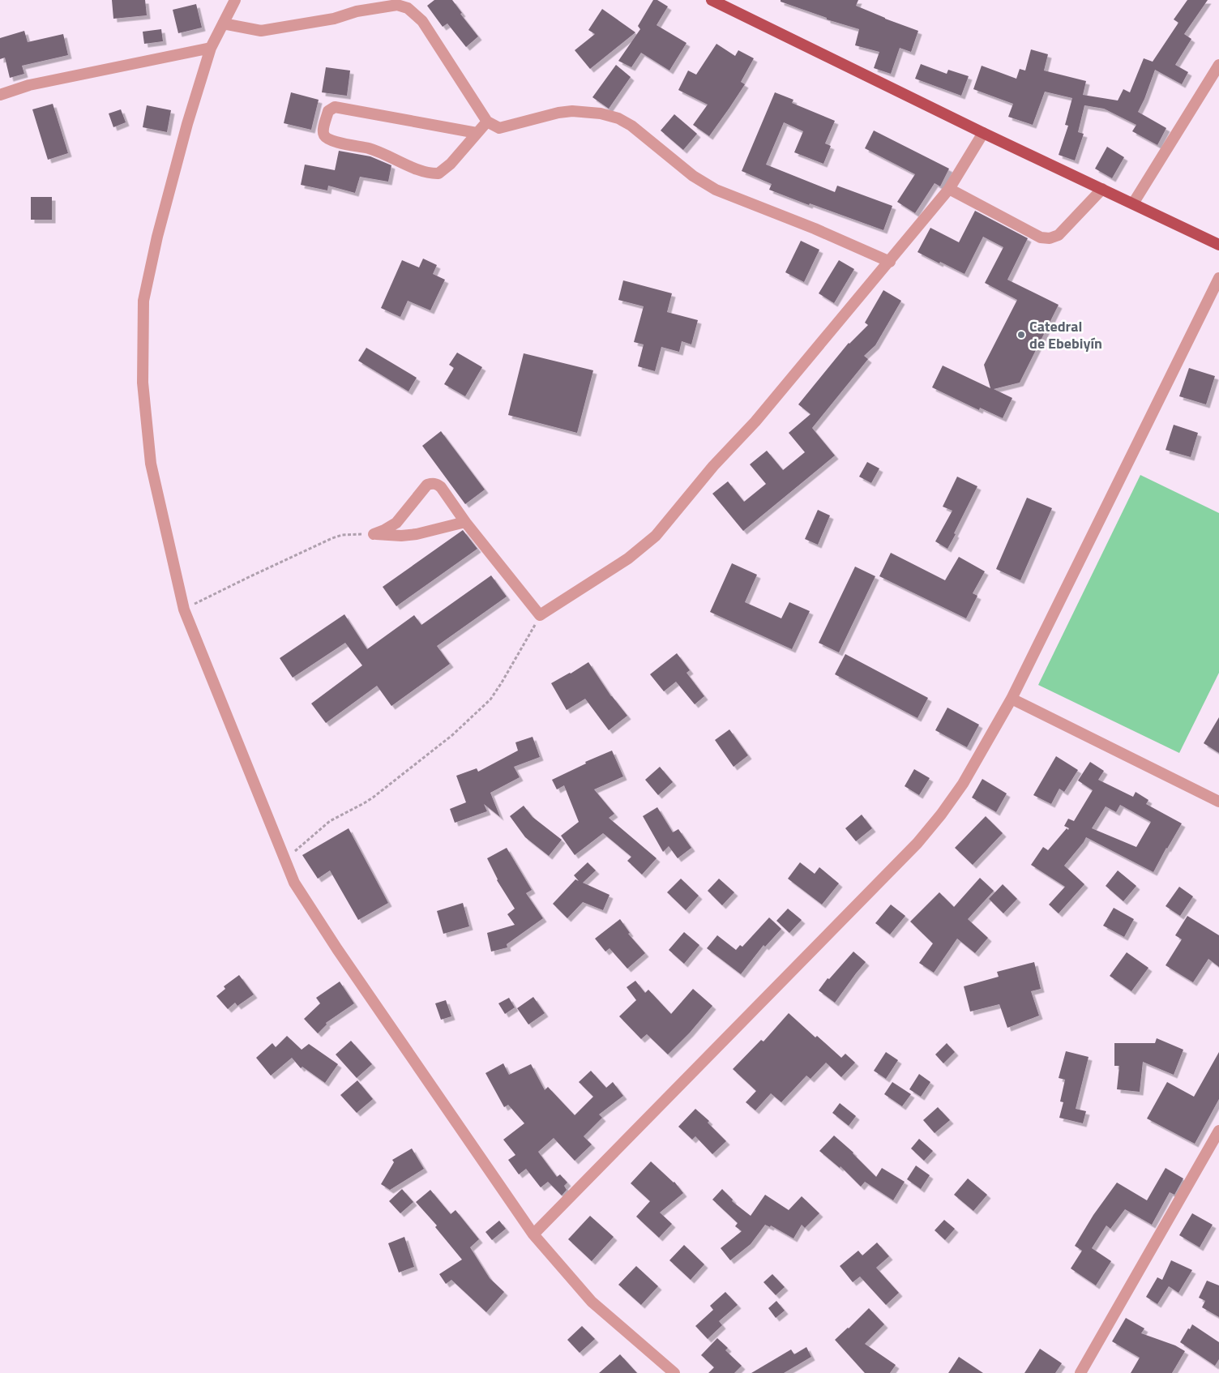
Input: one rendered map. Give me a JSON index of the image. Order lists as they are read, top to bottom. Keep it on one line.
{"places":["Catedral de Ebebiyín"]}
